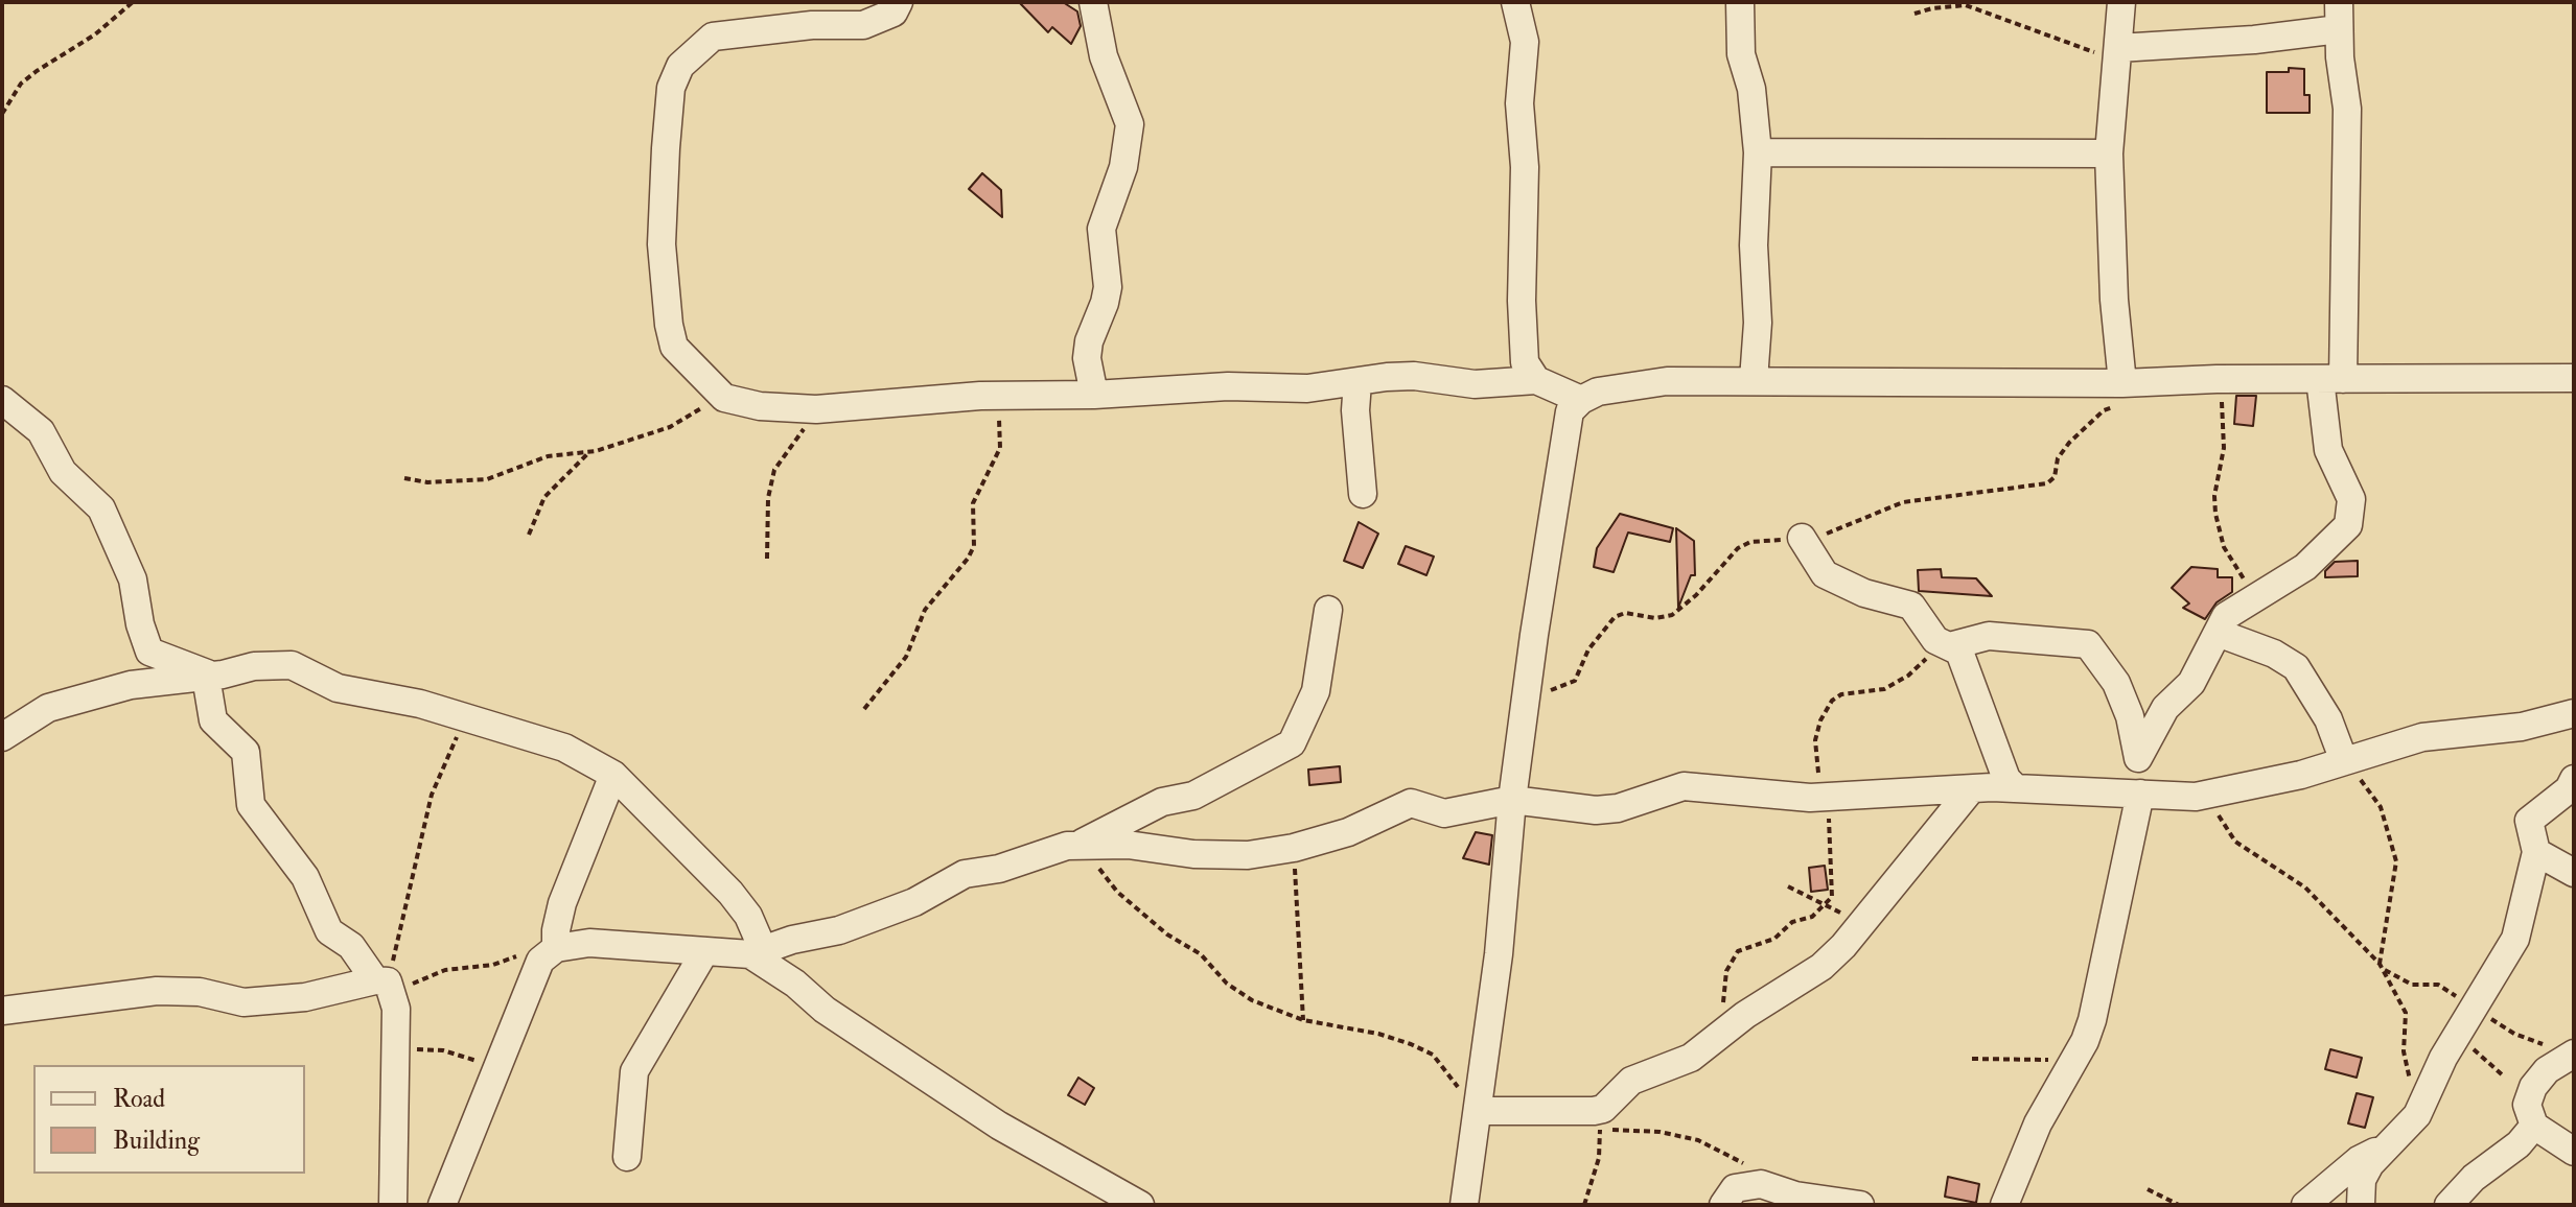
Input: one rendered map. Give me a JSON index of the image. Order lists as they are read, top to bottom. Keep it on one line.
{"legend":["Road","Building"]}
